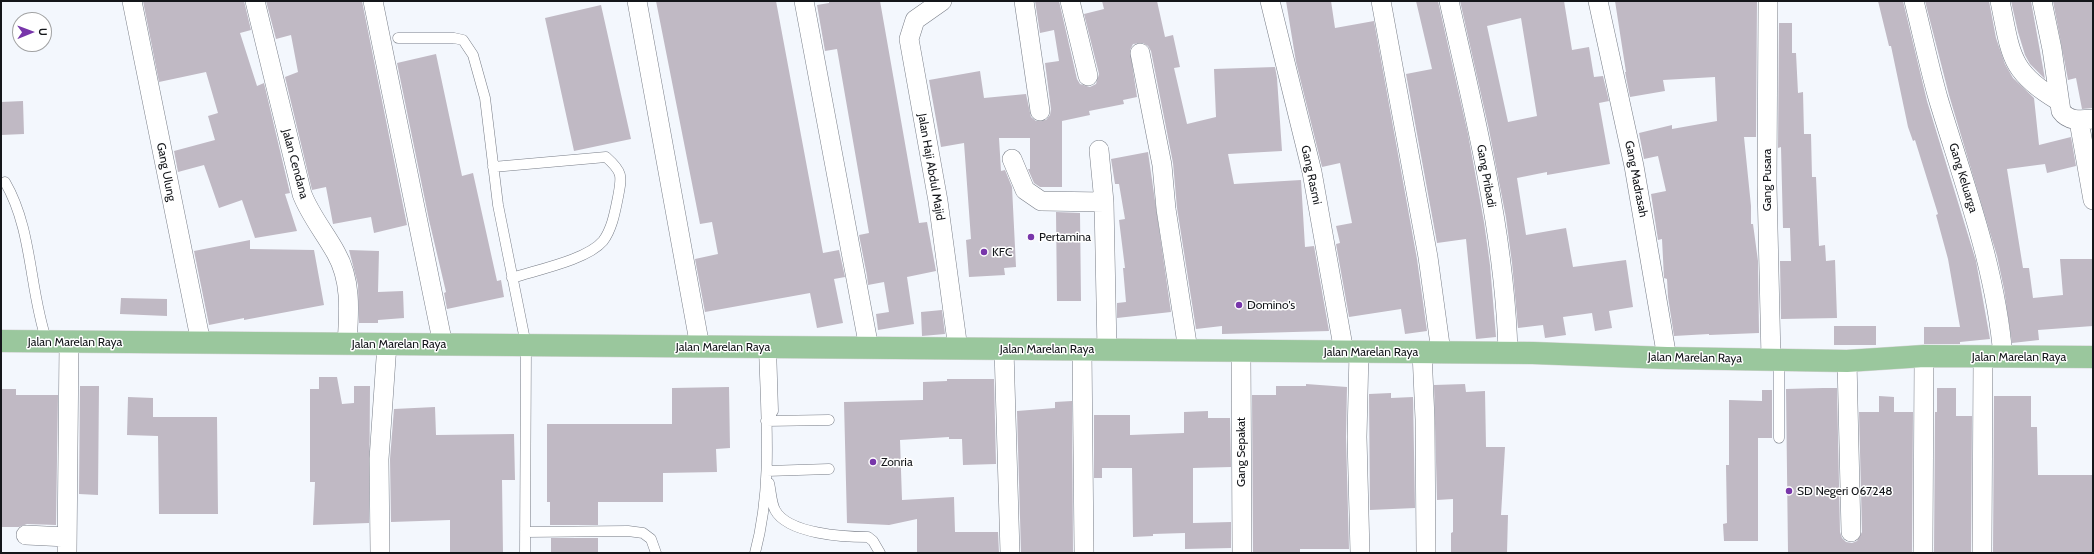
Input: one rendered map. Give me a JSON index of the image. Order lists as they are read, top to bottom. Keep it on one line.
{"streets":{"main road":["Jalan Marelan Raya"],"street":["Jalan Cendana","Jalan Haji Abdul Majid","Gang Ulung","Gang Rasmi","Gang Pribadi","Gang Keluarga","Gang Madrasah","Gang Pusara","Gang Sepakat"]},"crossings":[["Jalan Cendana","Jalan Marelan Raya"],["Jalan Haji Abdul Majid","Jalan Marelan Raya"],["Gang Ulung","Jalan Marelan Raya"],["Gang Rasmi","Jalan Marelan Raya"],["Gang Pribadi","Jalan Marelan Raya"],["Gang Keluarga","Jalan Marelan Raya"],["Gang Madrasah","Jalan Marelan Raya"],["Gang Pusara","Jalan Marelan Raya"],["Jalan Marelan Raya","Gang Sepakat"]],"places":["Pertamina","KFC","Domino's","Zonria","SD Negeri 067248"],"north":"right"}
